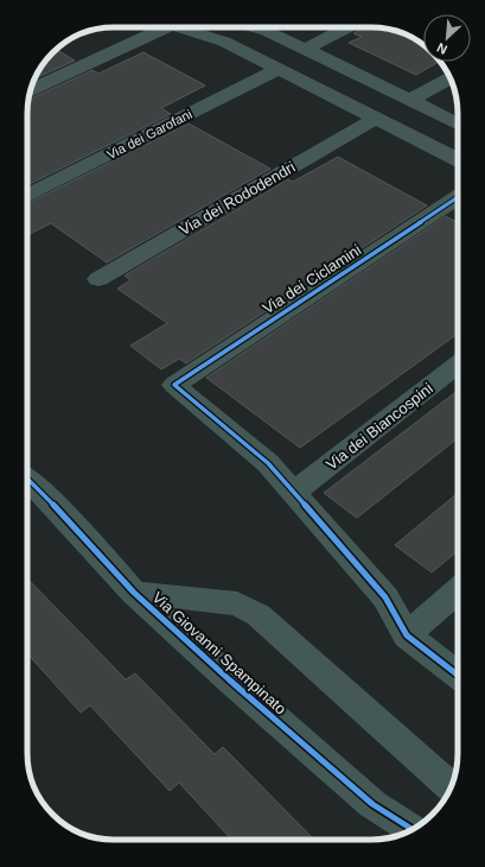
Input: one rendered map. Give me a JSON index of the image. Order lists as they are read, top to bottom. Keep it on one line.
{"streets":{"street":["Via dei Garofani","Via dei Rododendri","Via dei Ciclamini","Via dei Biancospini","Via Giovanni Spampinato"]},"crossings":[["Via dei Ciclamini","Via dei Biancospini"]],"north":"bottom left"}
